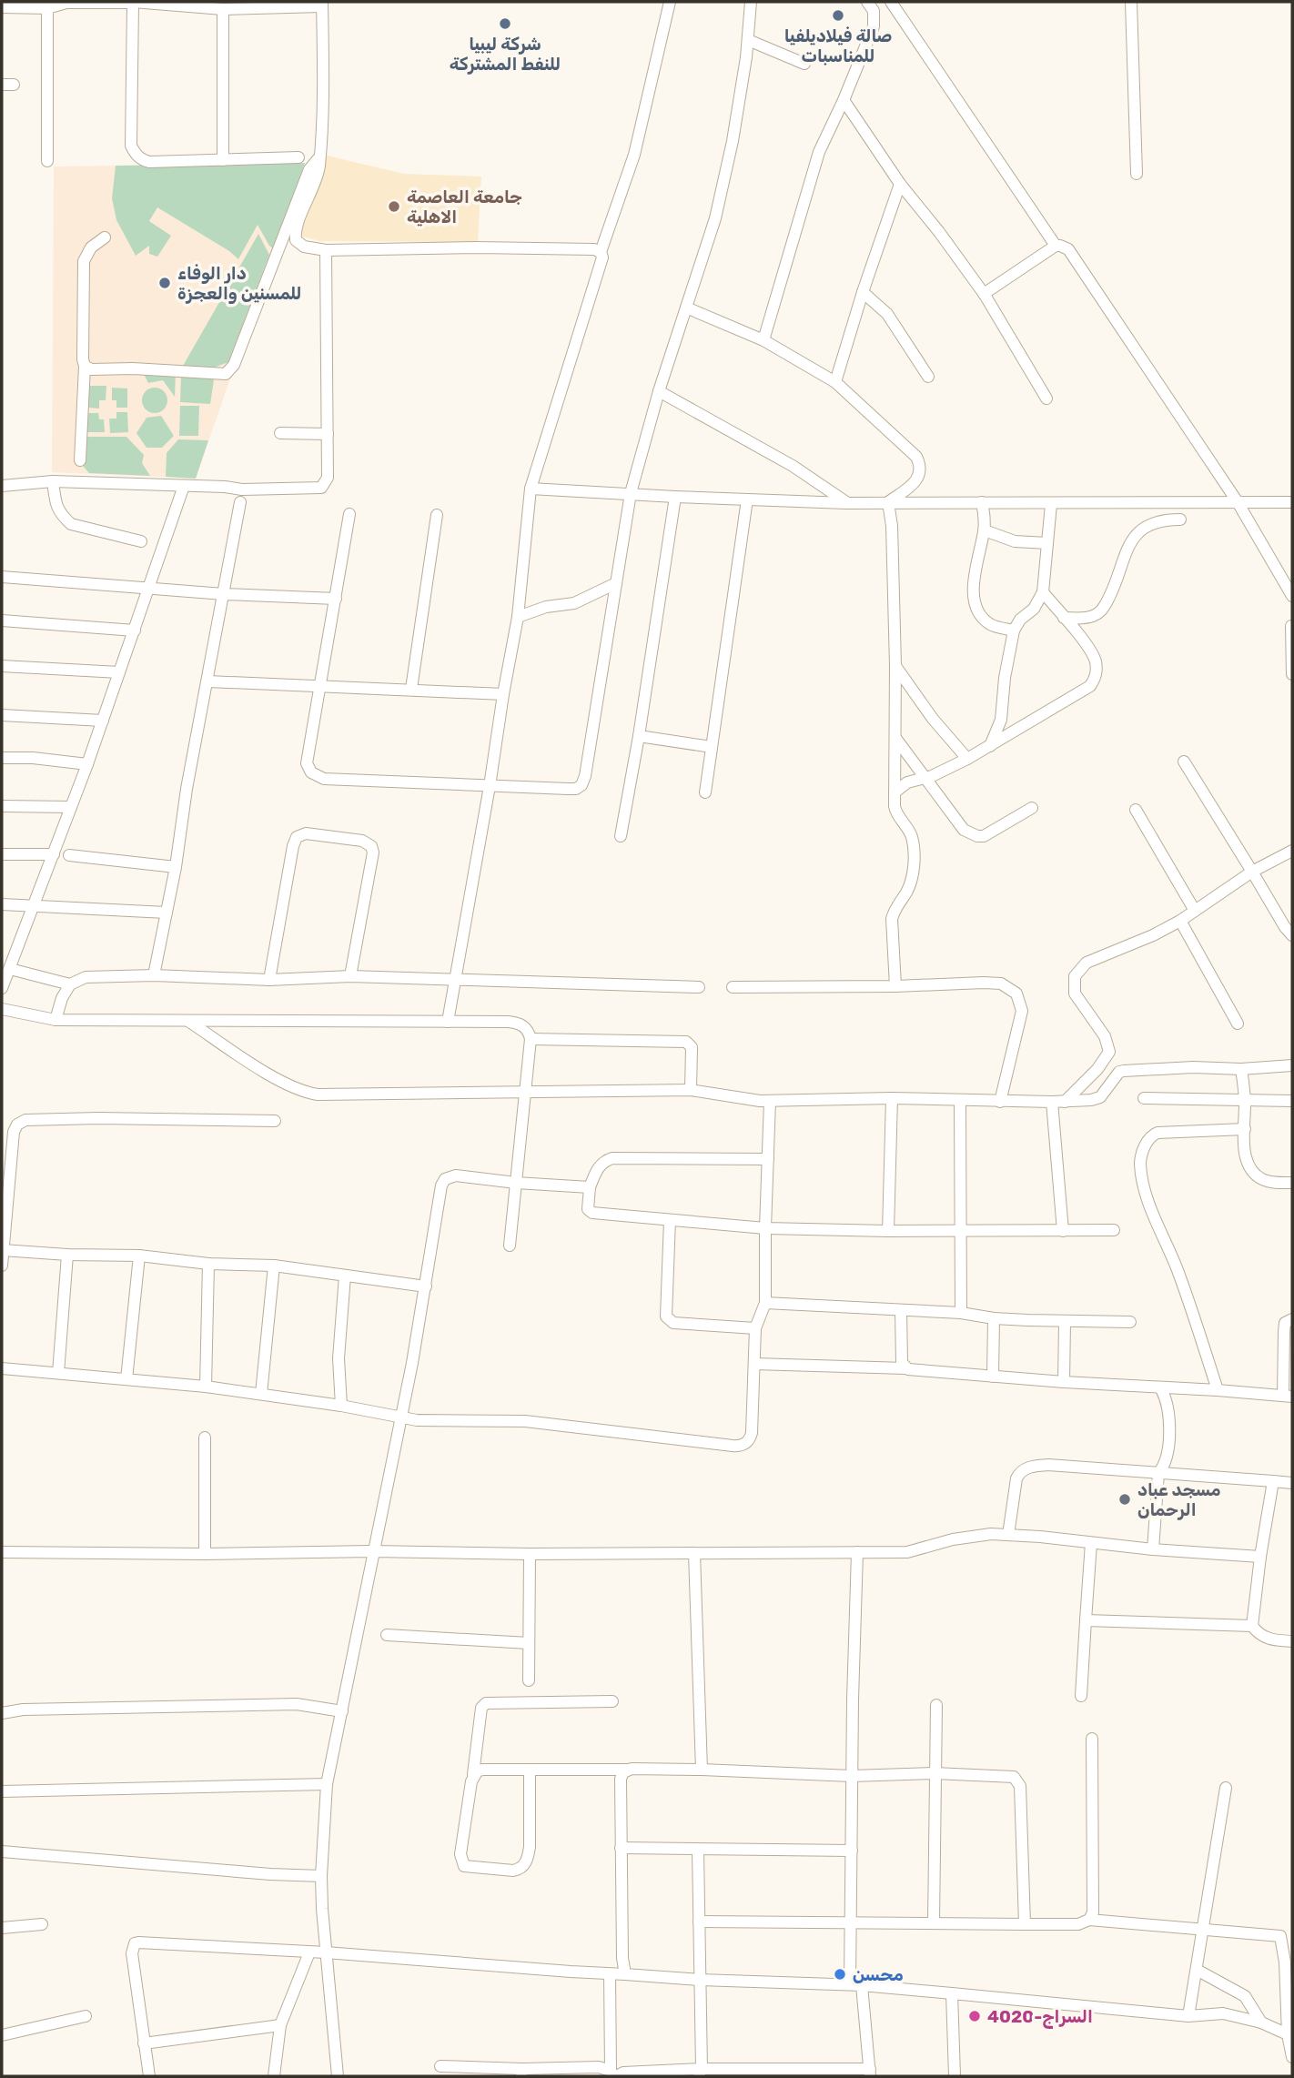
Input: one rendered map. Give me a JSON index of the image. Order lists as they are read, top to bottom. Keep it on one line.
{"places":["صالة فيلاديلفيا للمناسبات","شركة ليبيا للنفط المشتركة","جامعة العاصمة الاهلية","دار الوفاء للمسنين والعجزة","مسجد عباد الرحمان","محسن","السراج-4020"]}
